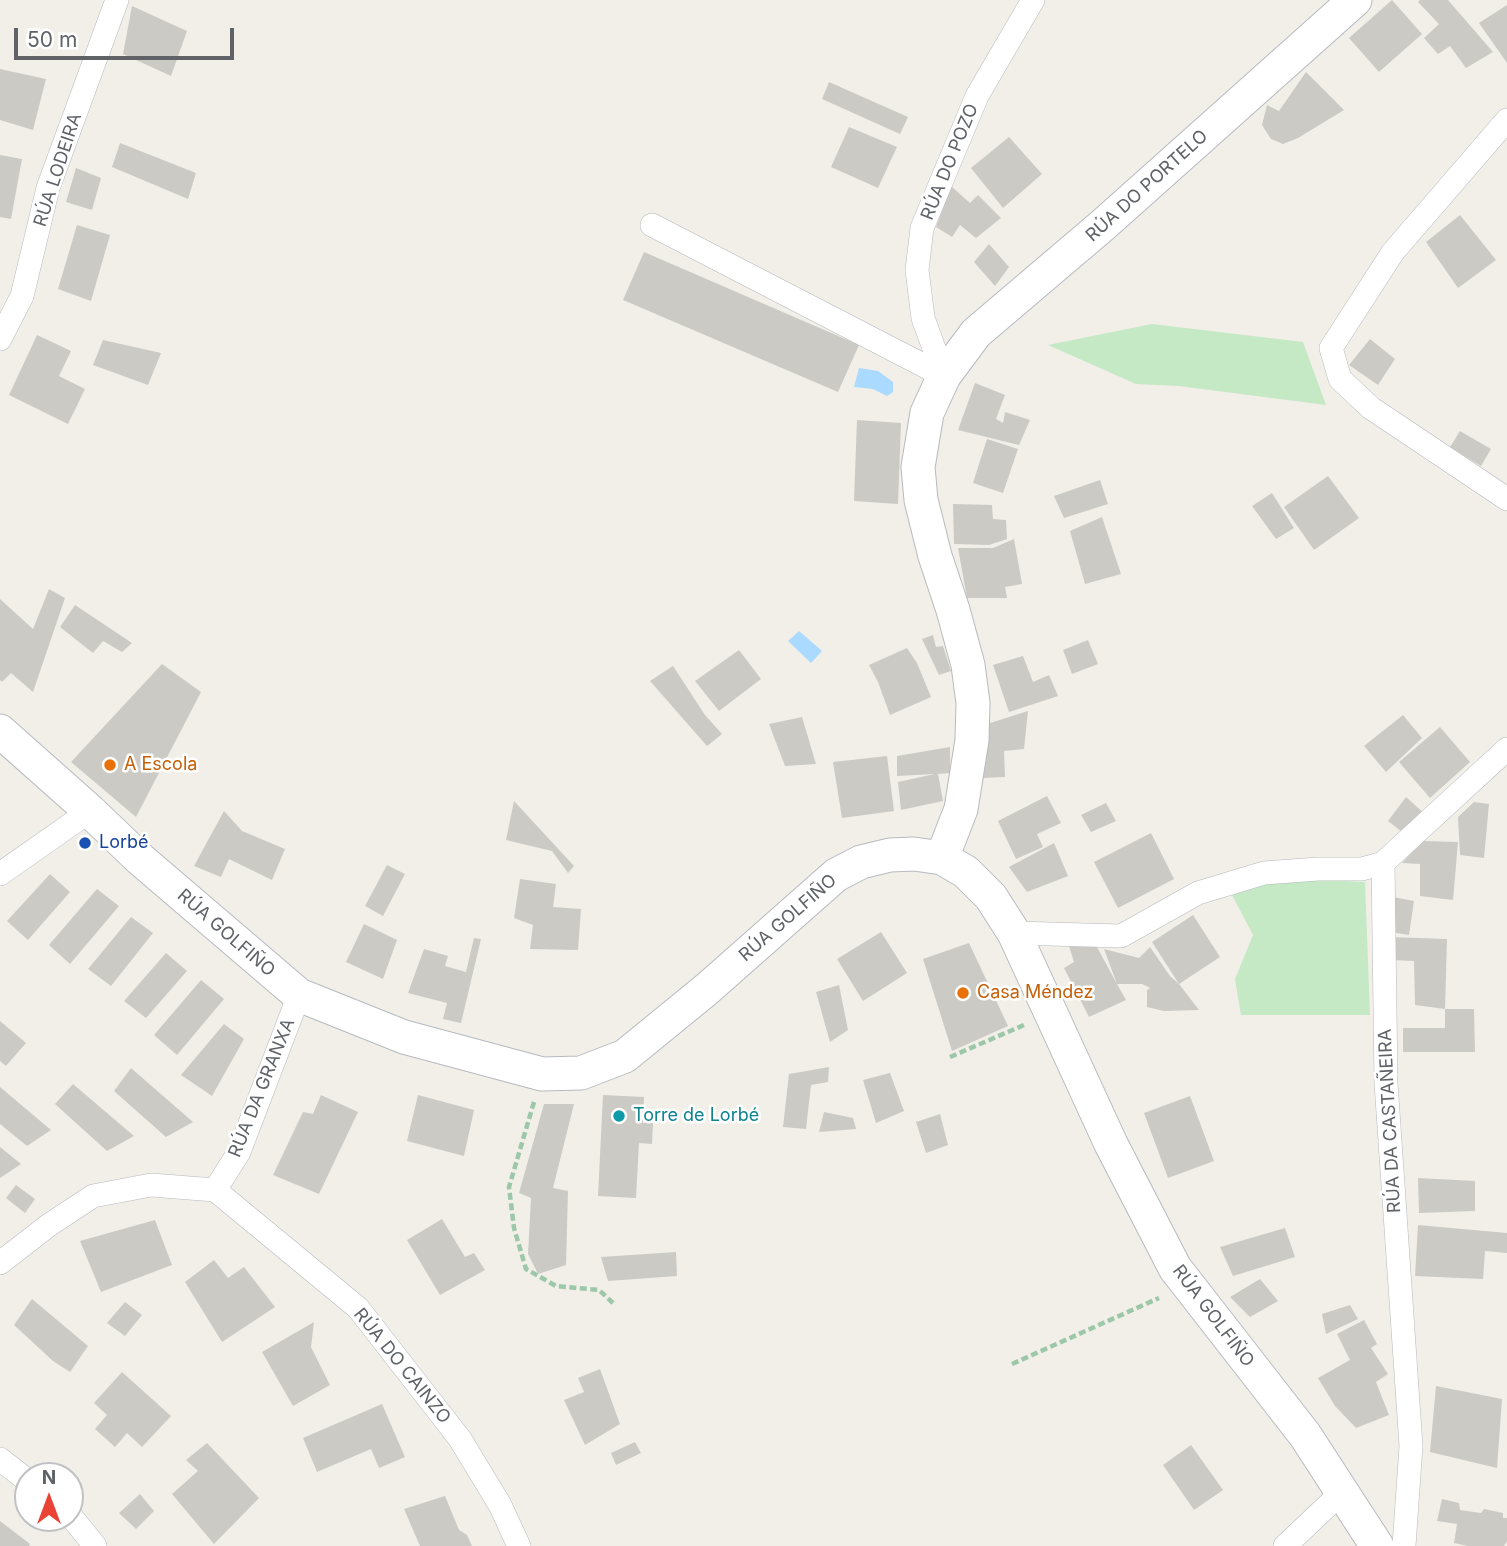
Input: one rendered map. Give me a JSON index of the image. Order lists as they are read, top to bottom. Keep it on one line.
{"streets":{"main road":["RÚA DO PORTELO","RÚA GOLFIÑO"],"street":["RÚA DO POZO","RÚA LODEIRA","RÚA DA GRANXA","RÚA DA CASTAÑEIRA","RÚA DO CAINZO"]},"crossings":[["RÚA DO POZO","RÚA DO PORTELO"],["RÚA DO PORTELO","RÚA GOLFIÑO"],["RÚA GOLFIÑO","RÚA DA GRANXA"],["RÚA DA GRANXA","RÚA DO CAINZO"]],"places":["A Escola","Lorbé","Casa Méndez","Torre de Lorbé"],"scale_bar":"50 m","north":"top"}
